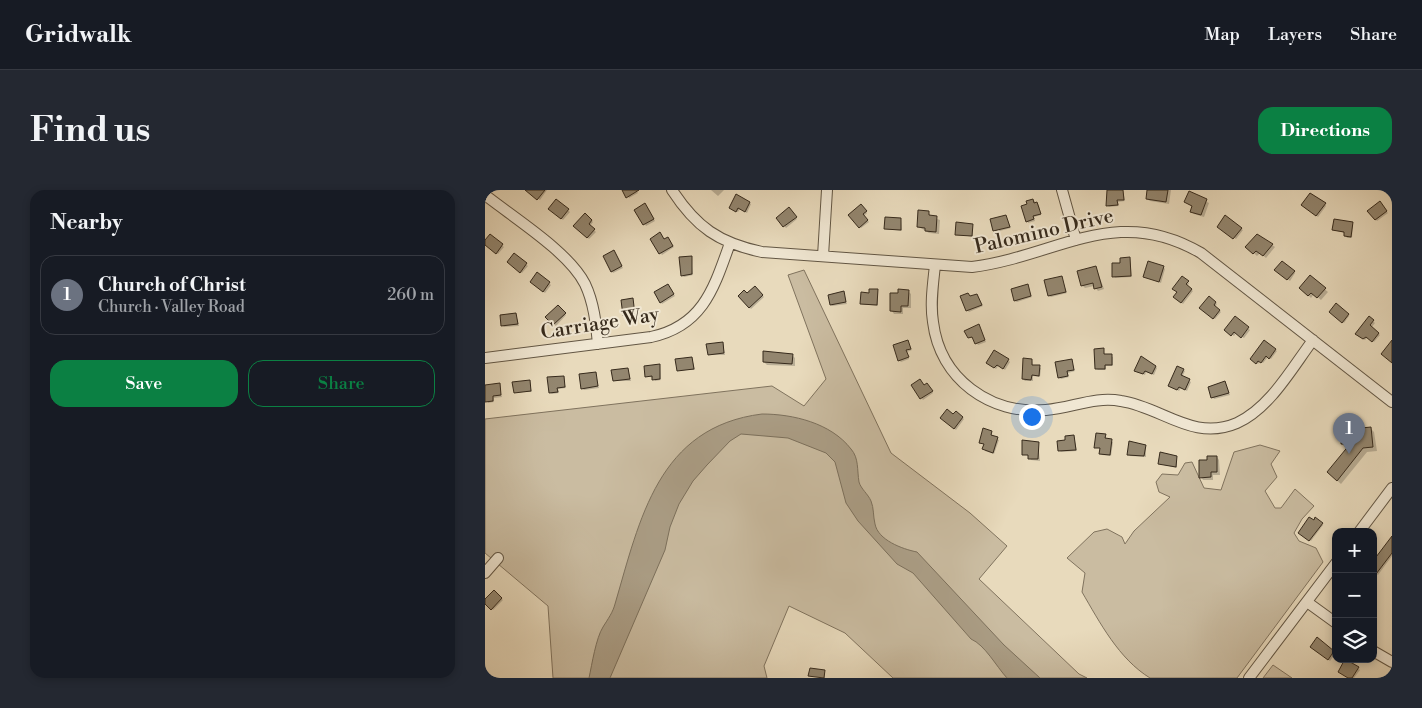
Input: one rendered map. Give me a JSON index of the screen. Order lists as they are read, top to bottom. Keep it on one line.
{"streets":{"street":["Palomino Drive","Carriage Way"]},"crossings":[["Palomino Drive","Carriage Way"]],"page":{"header":"Gridwalk","nav":["Map","Layers","Share"],"buttons":["Directions",["Save","Share"]],"title":"Find us","heading":"Nearby","list":[{"mark":"1","name":"Church of Christ","note":"Church · Valley Road","value":"260 m"}],"pins":"1","map_buttons":["+","−"]}}
